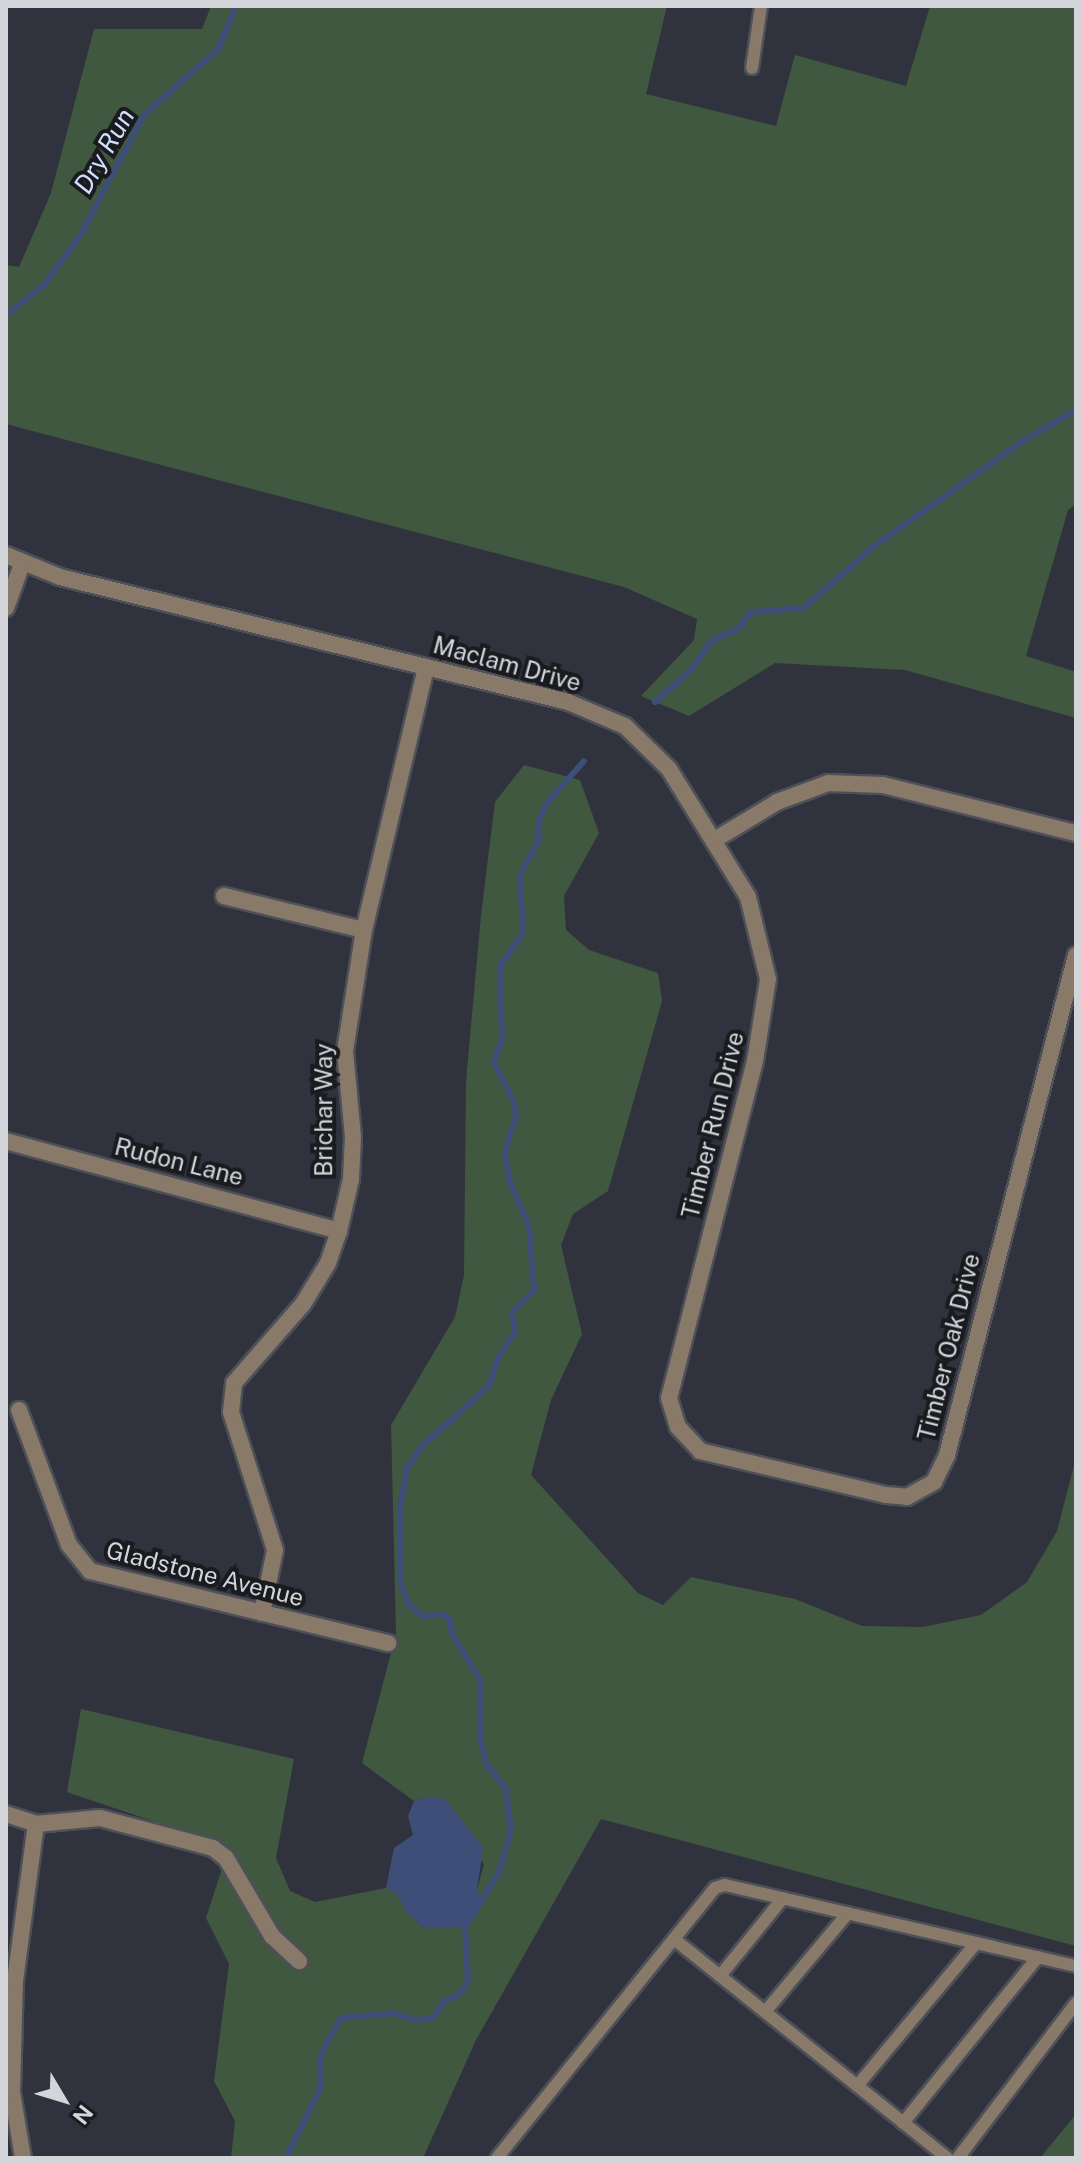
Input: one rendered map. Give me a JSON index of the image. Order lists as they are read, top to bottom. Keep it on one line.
{"streets":{"street":["Maclam Drive","Brichar Way","Timber Run Drive","Rudon Lane","Timber Oak Drive","Gladstone Avenue"]},"crossings":[["Maclam Drive","Brichar Way"],["Maclam Drive","Timber Run Drive"],["Brichar Way","Rudon Lane"],["Brichar Way","Gladstone Avenue"],["Timber Run Drive","Timber Oak Drive"]],"water":["Dry Run"],"north":"bottom right"}
